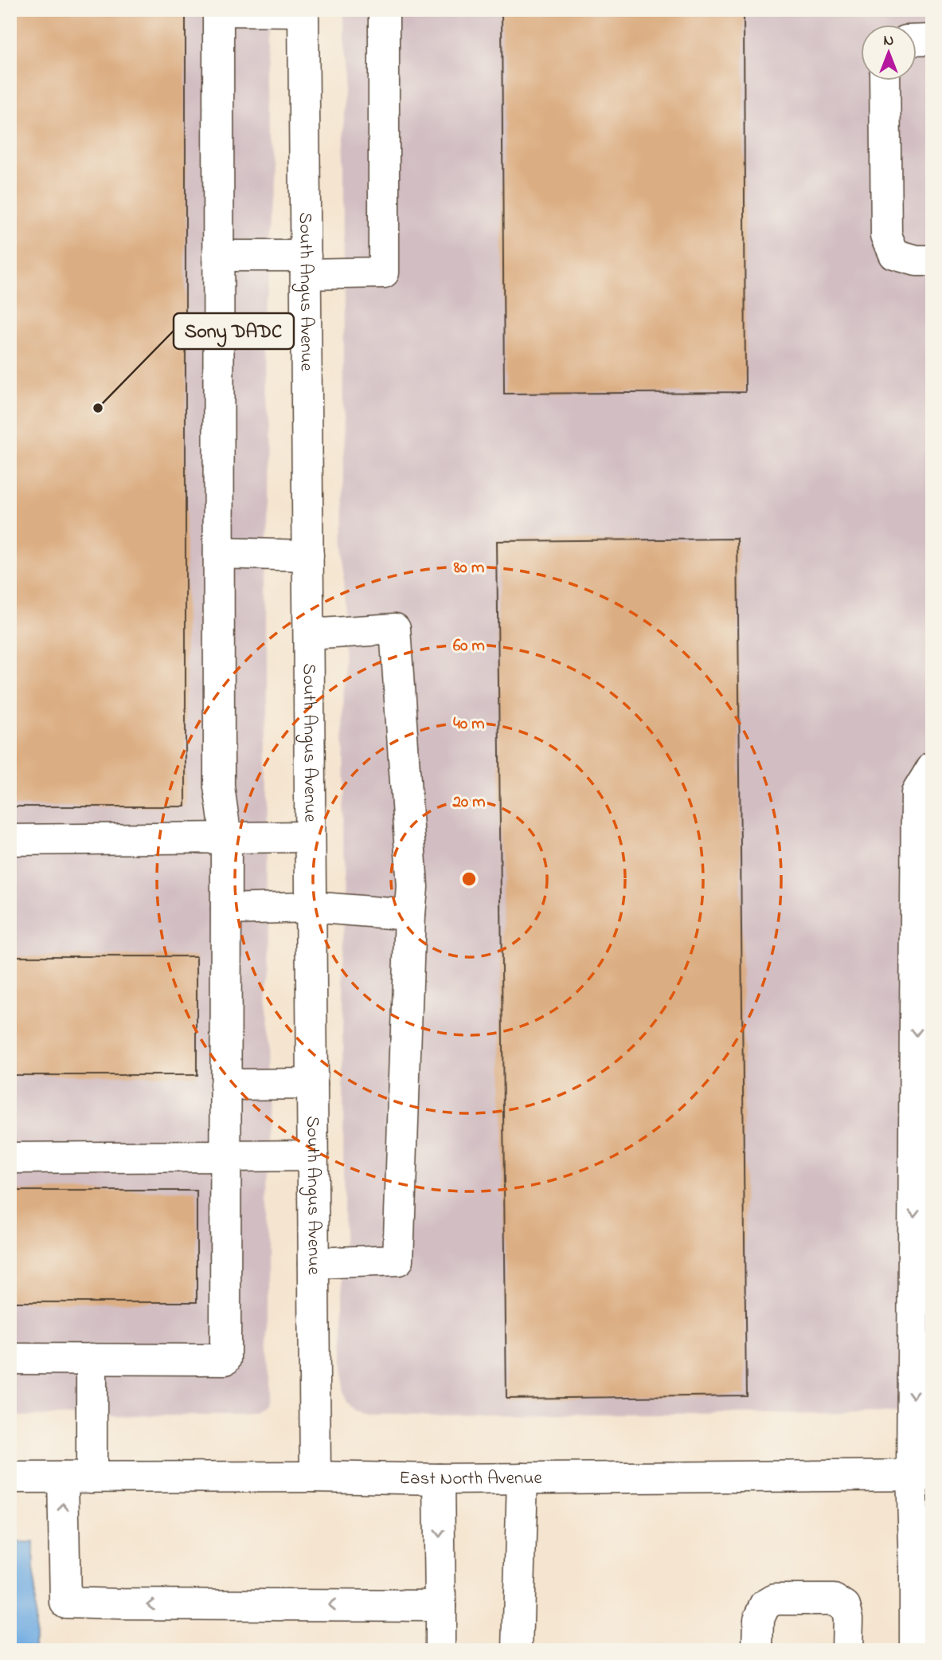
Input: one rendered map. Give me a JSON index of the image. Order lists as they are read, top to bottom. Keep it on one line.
{"streets":{"street":["South Angus Avenue","East North Avenue"]},"crossings":[["South Angus Avenue","East North Avenue"]],"places":["Sony DADC"],"north":"top","rings":["80 m","60 m","40 m","20 m"]}
